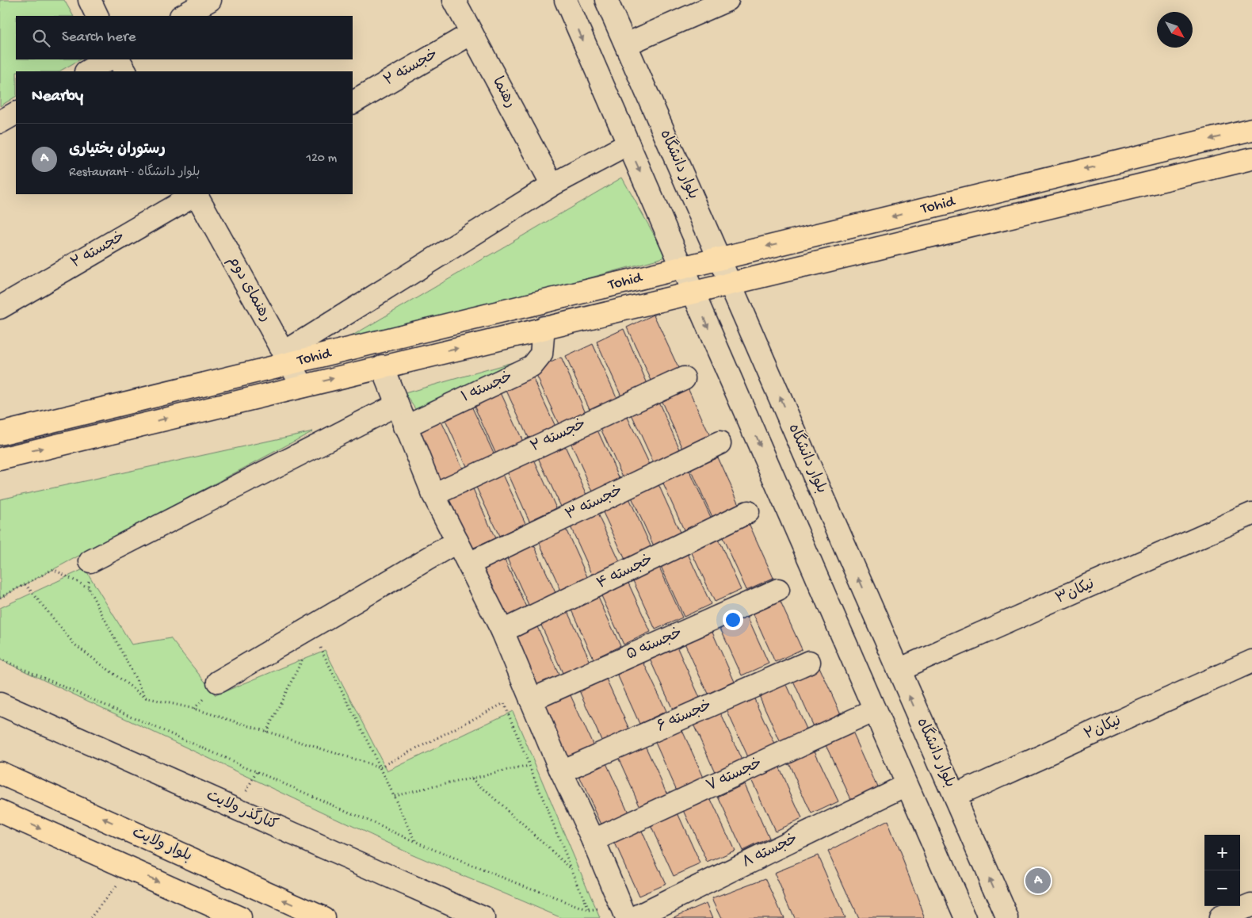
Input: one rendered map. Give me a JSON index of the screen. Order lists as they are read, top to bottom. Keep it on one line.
{"streets":{"main road":["Tohid","بلوار ولایت"],"street":["خجسته ۲","رهنما","بلوار دانشگاه","رهنمای دوم","خجسته ۱","خجسته ۳","خجسته ۴","نیکان۳","خجسته ۵","خجسته ۶","نیکان۲","خجسته ۷","کنارگذر ولایت","خجسته ۸"]},"crossings":[["خجسته ۲","رهنما"],["بلوار دانشگاه","Tohid"],["بلوار دانشگاه","نیکان۳"],["بلوار دانشگاه","نیکان۲"],["Tohid","رهنمای دوم"],["Tohid","خجسته ۱"]],"north":"bottom right","page":{"search":"Search here","heading":"Nearby","list":[{"mark":"A","name":"رستوران بختیاری","note":"Restaurant · بلوار دانشگاه","value":"120 m"}],"map_buttons":["+","−"],"pins":"A"}}
